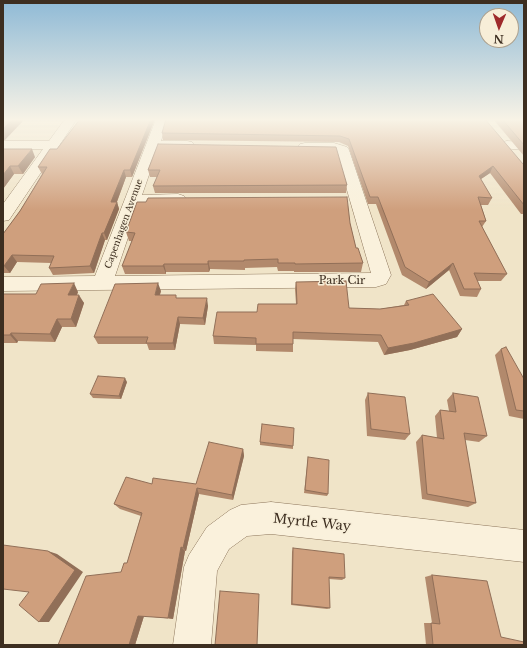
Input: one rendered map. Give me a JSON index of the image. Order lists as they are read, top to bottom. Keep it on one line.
{"streets":{"street":["Capenhagen Avenue","Park Cir","Myrtle Way"]},"crossings":[["Capenhagen Avenue","Park Cir"]],"north":"bottom"}
